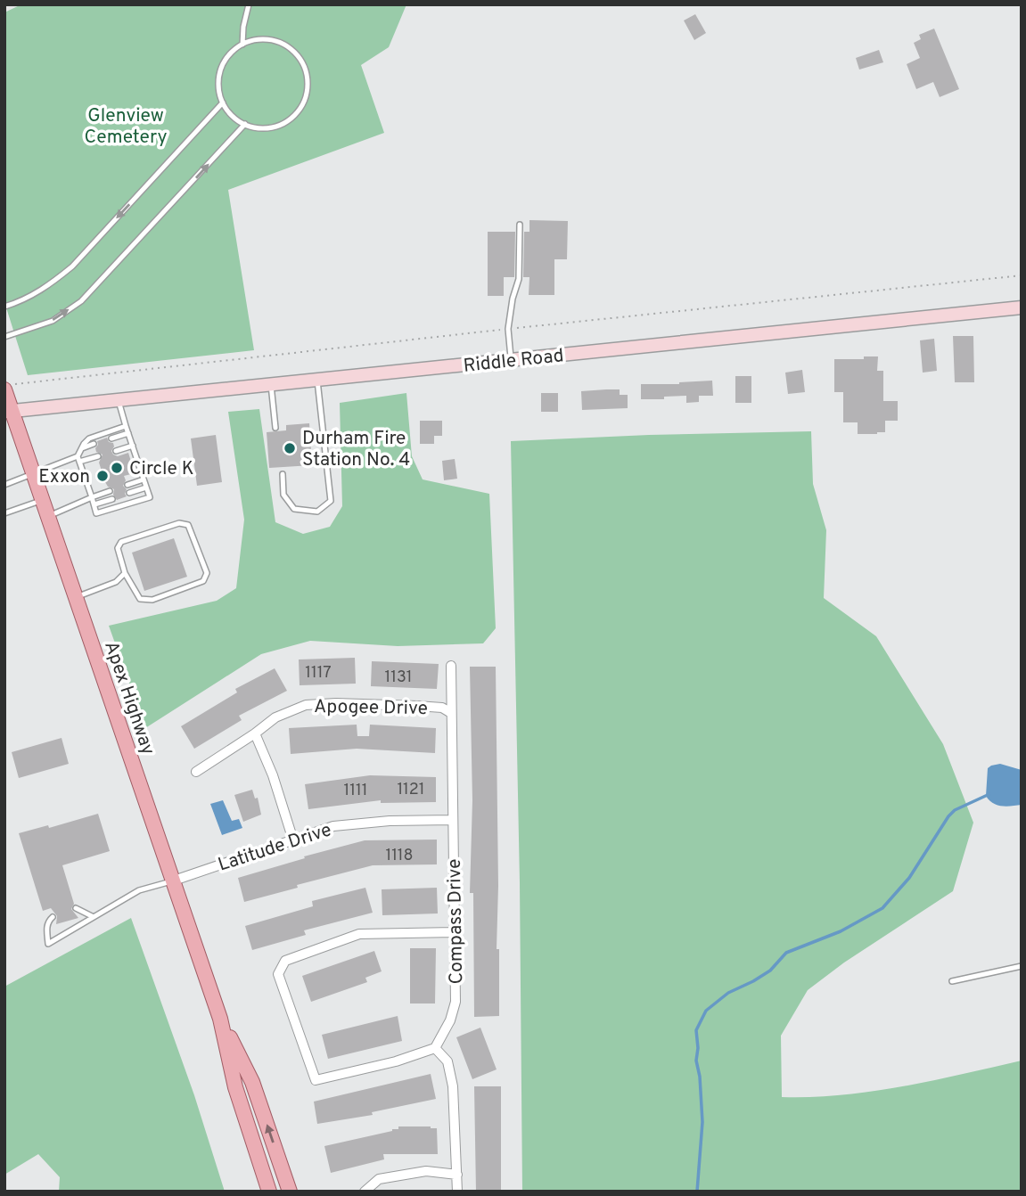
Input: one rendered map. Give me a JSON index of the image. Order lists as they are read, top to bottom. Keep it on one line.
{"streets":{"main road":["Riddle Road","Apex Highway"],"street":["Apogee Drive","Latitude Drive","Compass Drive"]},"crossings":[["Riddle Road","Apex Highway"],["Apex Highway","Latitude Drive"],["Apogee Drive","Compass Drive"],["Latitude Drive","Compass Drive"]],"parks":["Glenview Cemetery"],"places":["Durham Fire Station No. 4","Circle K","Exxon"],"house_numbers":["1117","1131","1121","1111","1118"]}
